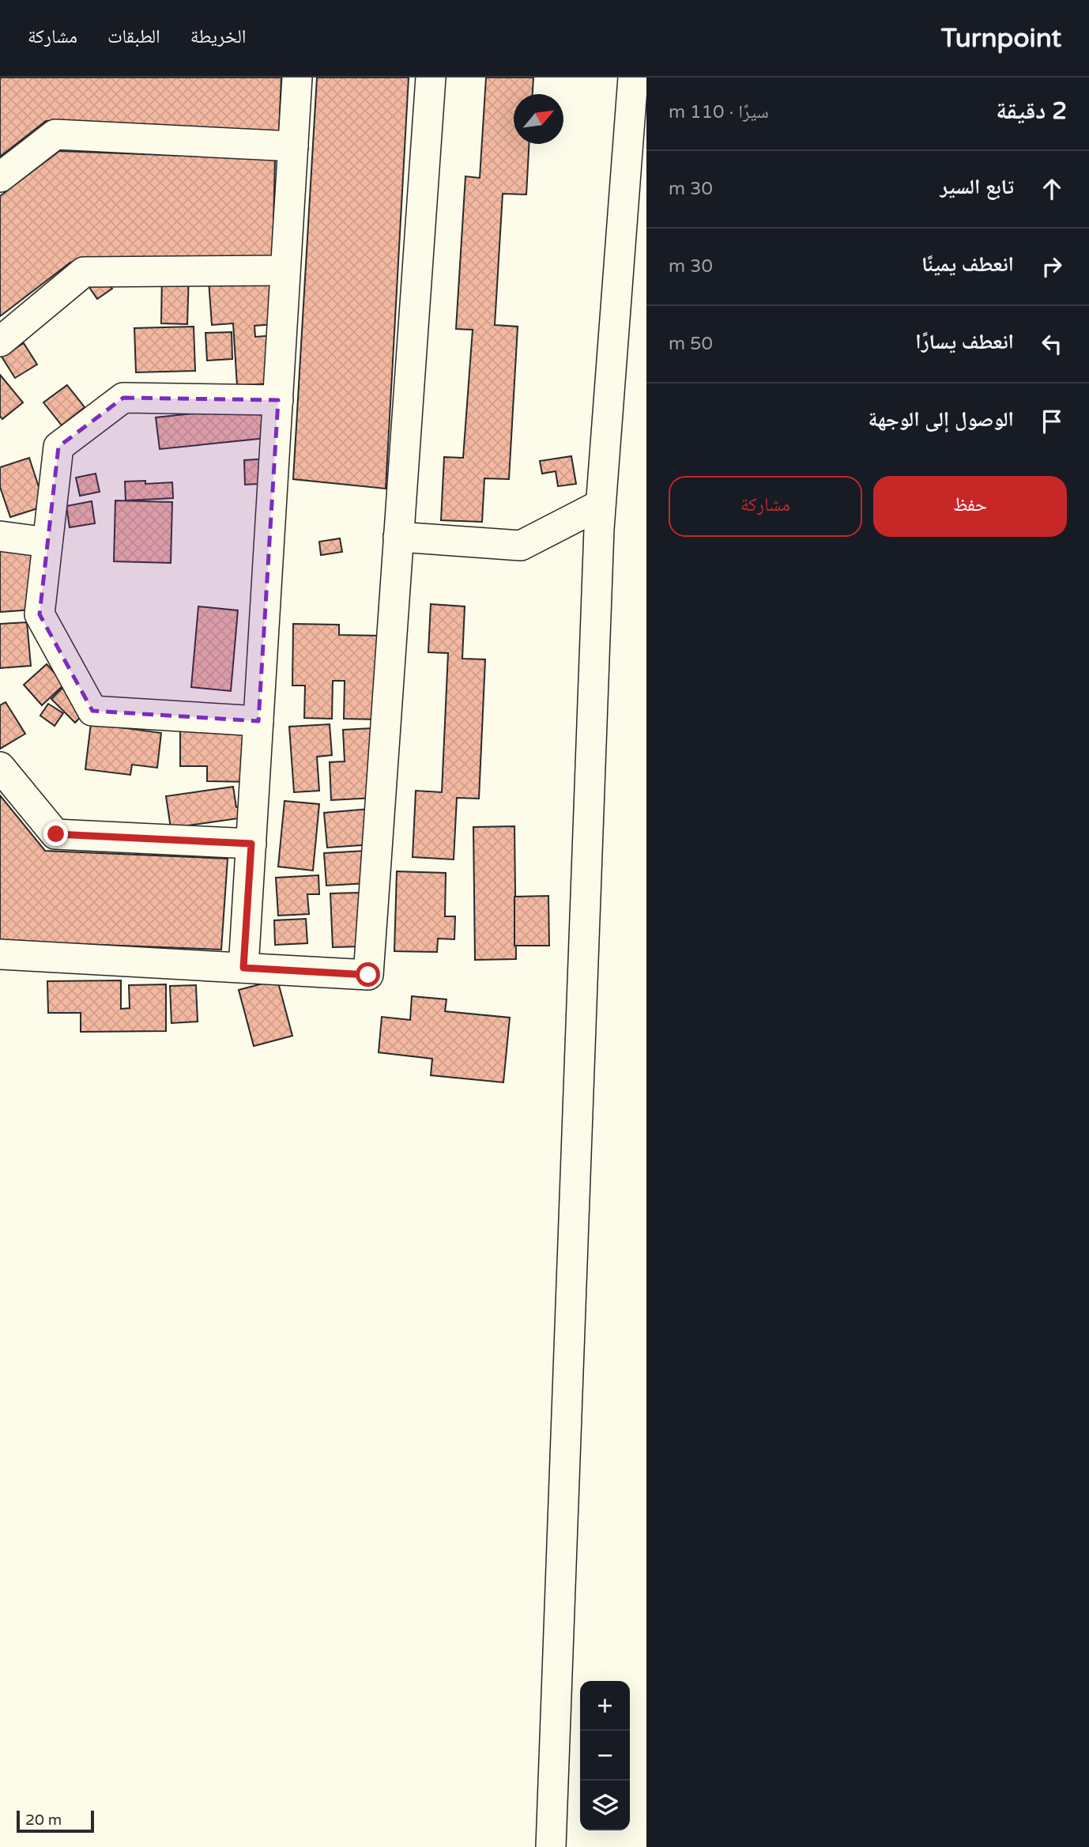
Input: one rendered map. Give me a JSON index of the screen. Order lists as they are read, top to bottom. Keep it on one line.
{"scale_bar":"20 m","north":"top right","page":{"header":"Turnpoint","nav":["الخريطة","الطبقات","مشاركة"],"heading":["2 دقيقة","سيرًا · 110 m"],"list":[["تابع السير","30 m"],["انعطف يمينًا","30 m"],["انعطف يسارًا","50 m"],"الوصول إلى الوجهة"],"buttons":["حفظ","مشاركة"],"map_buttons":["+","−"],"scale":"20 m"}}
